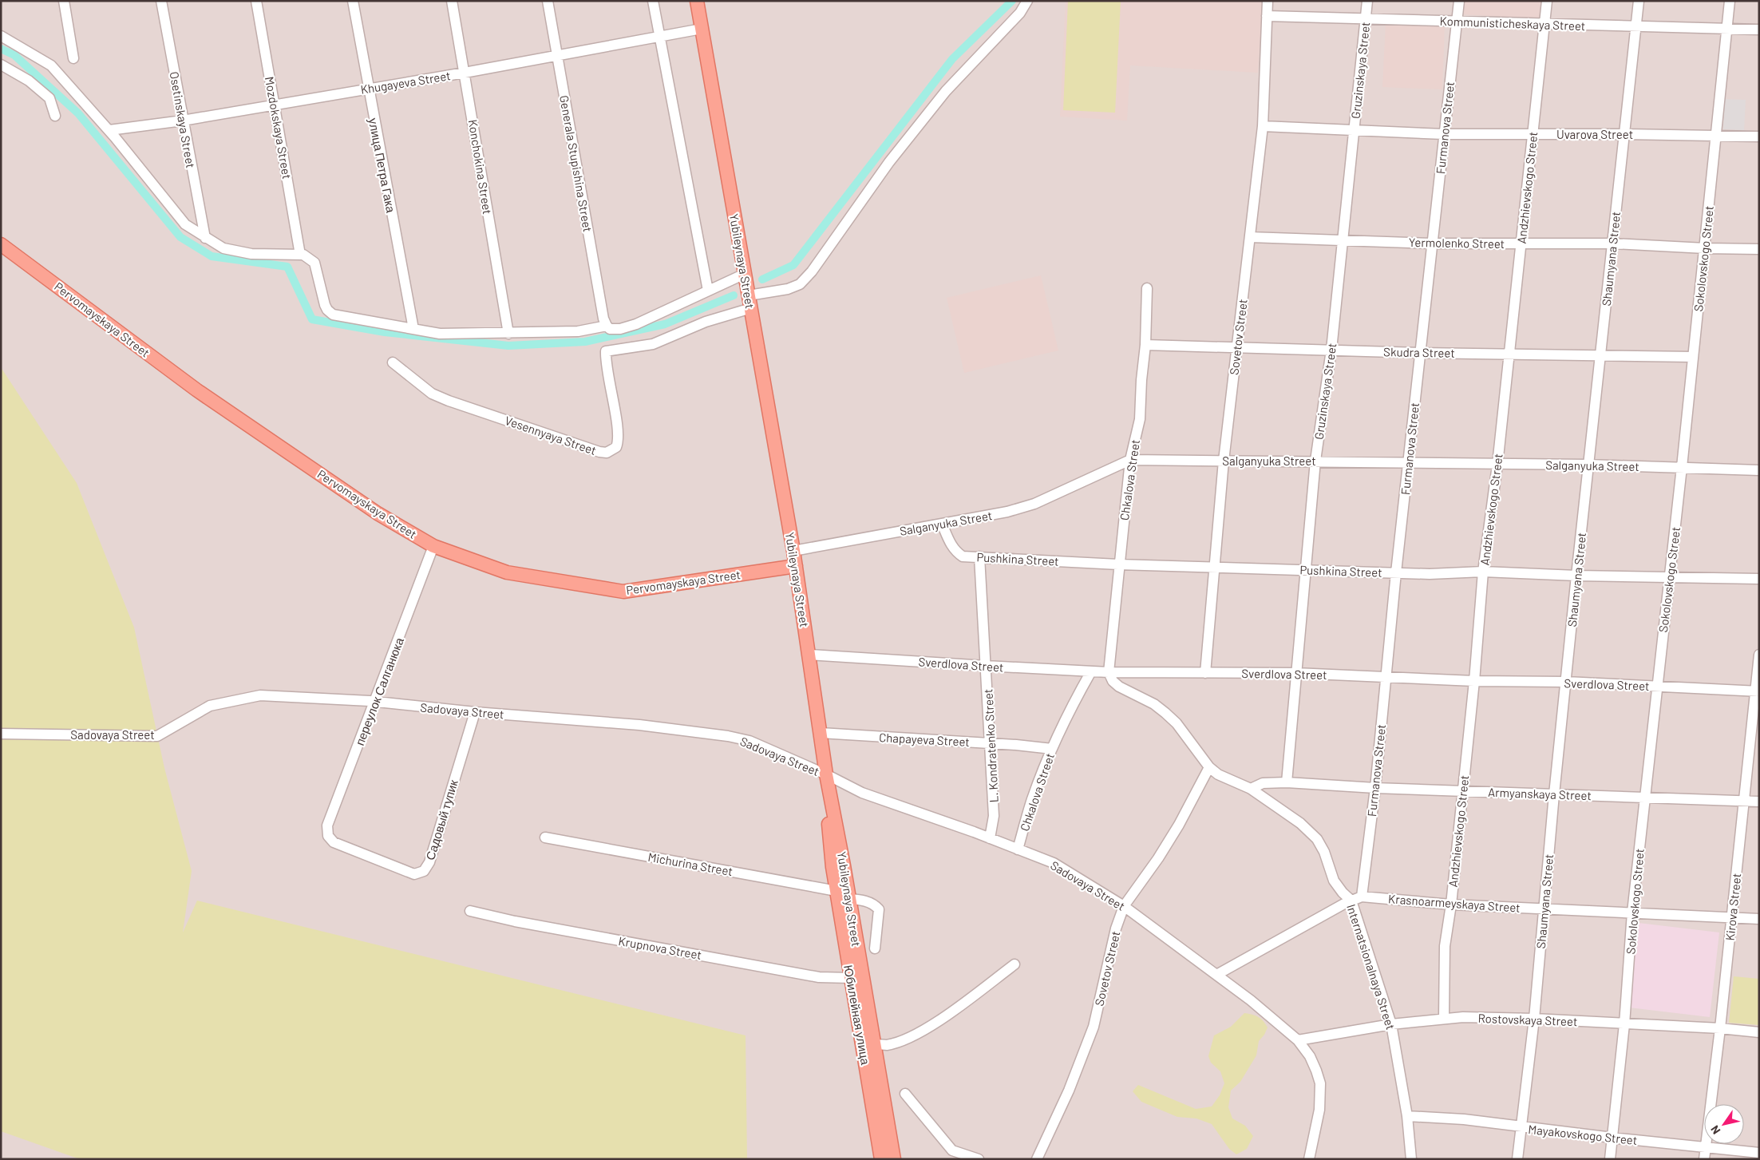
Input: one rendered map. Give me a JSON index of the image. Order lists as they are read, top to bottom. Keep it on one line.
{"streets":{"main road":["Yubileynaya Street","Pervomayskaya Street","Юбилейная улица"],"street":["Kommunisticheskaya Street","Gruzinskaya Street","Khugayeva Street","Osetinskaya Street","Mozdokskaya Street","Furmanova Street","Uvarova Street","Generala Stupishina Street","улица Петра Гака","Konchokina Street","Andzhievskogo Street","Yermolenko Street","Shaumyana Street","Sokolovskogo Street","Sovetov Street","Skudra Street","Vesennyaya Street","Salganyuka Street","Chkalova Street","Pushkina Street","Sverdlova Street","переулок Салганюка","Sadovaya Street","Chapayeva Street","L. Kondratenko Street","Armyanskaya Street","Садовый тупик","Michurina Street","Krasnoarmeyskaya Street","Kirova Street","Krupnova Street","Internatsionalnaya Street","Rostovskaya Street","Mayakovskogo Street"]},"crossings":[["Kommunisticheskaya Street","Gruzinskaya Street"],["Kommunisticheskaya Street","Furmanova Street"],["Kommunisticheskaya Street","Andzhievskogo Street"],["Kommunisticheskaya Street","Shaumyana Street"],["Kommunisticheskaya Street","Sokolovskogo Street"],["Kommunisticheskaya Street","Sovetov Street"],["Gruzinskaya Street","Uvarova Street"],["Gruzinskaya Street","Yermolenko Street"],["Gruzinskaya Street","Skudra Street"],["Gruzinskaya Street","Salganyuka Street"],["Gruzinskaya Street","Pushkina Street"],["Gruzinskaya Street","Sverdlova Street"],["Gruzinskaya Street","Armyanskaya Street"],["Khugayeva Street","Osetinskaya Street"],["Khugayeva Street","Mozdokskaya Street"],["Khugayeva Street","Generala Stupishina Street"],["Khugayeva Street","улица Петра Гака"],["Khugayeva Street","Konchokina Street"],["Khugayeva Street","Yubileynaya Street"],["Furmanova Street","Uvarova Street"],["Furmanova Street","Yermolenko Street"],["Furmanova Street","Skudra Street"],["Furmanova Street","Salganyuka Street"],["Furmanova Street","Pushkina Street"],["Furmanova Street","Sverdlova Street"],["Furmanova Street","Armyanskaya Street"],["Furmanova Street","Krasnoarmeyskaya Street"],["Uvarova Street","Andzhievskogo Street"],["Uvarova Street","Shaumyana Street"],["Uvarova Street","Sokolovskogo Street"],["Uvarova Street","Sovetov Street"],["Andzhievskogo Street","Yermolenko Street"],["Andzhievskogo Street","Skudra Street"],["Andzhievskogo Street","Salganyuka Street"],["Andzhievskogo Street","Pushkina Street"],["Andzhievskogo Street","Sverdlova Street"],["Andzhievskogo Street","Armyanskaya Street"],["Andzhievskogo Street","Krasnoarmeyskaya Street"],["Andzhievskogo Street","Rostovskaya Street"],["Yermolenko Street","Shaumyana Street"],["Yermolenko Street","Sokolovskogo Street"],["Yermolenko Street","Sovetov Street"],["Shaumyana Street","Skudra Street"],["Shaumyana Street","Salganyuka Street"],["Shaumyana Street","Pushkina Street"],["Shaumyana Street","Sverdlova Street"],["Shaumyana Street","Armyanskaya Street"],["Shaumyana Street","Krasnoarmeyskaya Street"],["Shaumyana Street","Rostovskaya Street"],["Shaumyana Street","Mayakovskogo Street"],["Sokolovskogo Street","Skudra Street"],["Sokolovskogo Street","Salganyuka Street"],["Sokolovskogo Street","Pushkina Street"],["Sokolovskogo Street","Sverdlova Street"],["Sokolovskogo Street","Armyanskaya Street"],["Sokolovskogo Street","Krasnoarmeyskaya Street"],["Sokolovskogo Street","Rostovskaya Street"],["Sokolovskogo Street","Mayakovskogo Street"],["Yubileynaya Street","Pervomayskaya Street"],["Yubileynaya Street","Vesennyaya Street"],["Yubileynaya Street","Salganyuka Street"],["Yubileynaya Street","Sverdlova Street"],["Yubileynaya Street","Sadovaya Street"],["Yubileynaya Street","Chapayeva Street"],["Yubileynaya Street","Юбилейная улица"],["Pervomayskaya Street","переулок Салганюка"],["Sovetov Street","Skudra Street"],["Sovetov Street","Salganyuka Street"],["Sovetov Street","Pushkina Street"],["Sovetov Street","Sverdlova Street"],["Sovetov Street","Sadovaya Street"],["Sovetov Street","Internatsionalnaya Street"],["Skudra Street","Chkalova Street"],["Salganyuka Street","Chkalova Street"],["Salganyuka Street","Pushkina Street"],["Chkalova Street","Pushkina Street"],["Chkalova Street","Sverdlova Street"],["Chkalova Street","Sadovaya Street"],["Chkalova Street","Chapayeva Street"],["Chkalova Street","Internatsionalnaya Street"],["Pushkina Street","L. Kondratenko Street"],["Sverdlova Street","L. Kondratenko Street"],["Sverdlova Street","Kirova Street"],["Sverdlova Street","Internatsionalnaya Street"],["переулок Салганюка","Sadovaya Street"],["переулок Салганюка","Садовый тупик"],["Sadovaya Street","L. Kondratenko Street"],["Sadovaya Street","Садовый тупик"],["Sadovaya Street","Krasnoarmeyskaya Street"],["Sadovaya Street","Юбилейная улица"],["Sadovaya Street","Rostovskaya Street"],["Chapayeva Street","L. Kondratenko Street"],["Armyanskaya Street","Kirova Street"],["Armyanskaya Street","Internatsionalnaya Street"],["Michurina Street","Юбилейная улица"],["Krasnoarmeyskaya Street","Kirova Street"],["Krasnoarmeyskaya Street","Internatsionalnaya Street"],["Kirova Street","Rostovskaya Street"],["Kirova Street","Mayakovskogo Street"],["Krupnova Street","Юбилейная улица"],["Internatsionalnaya Street","Rostovskaya Street"],["Internatsionalnaya Street","Mayakovskogo Street"]],"north":"bottom left"}
